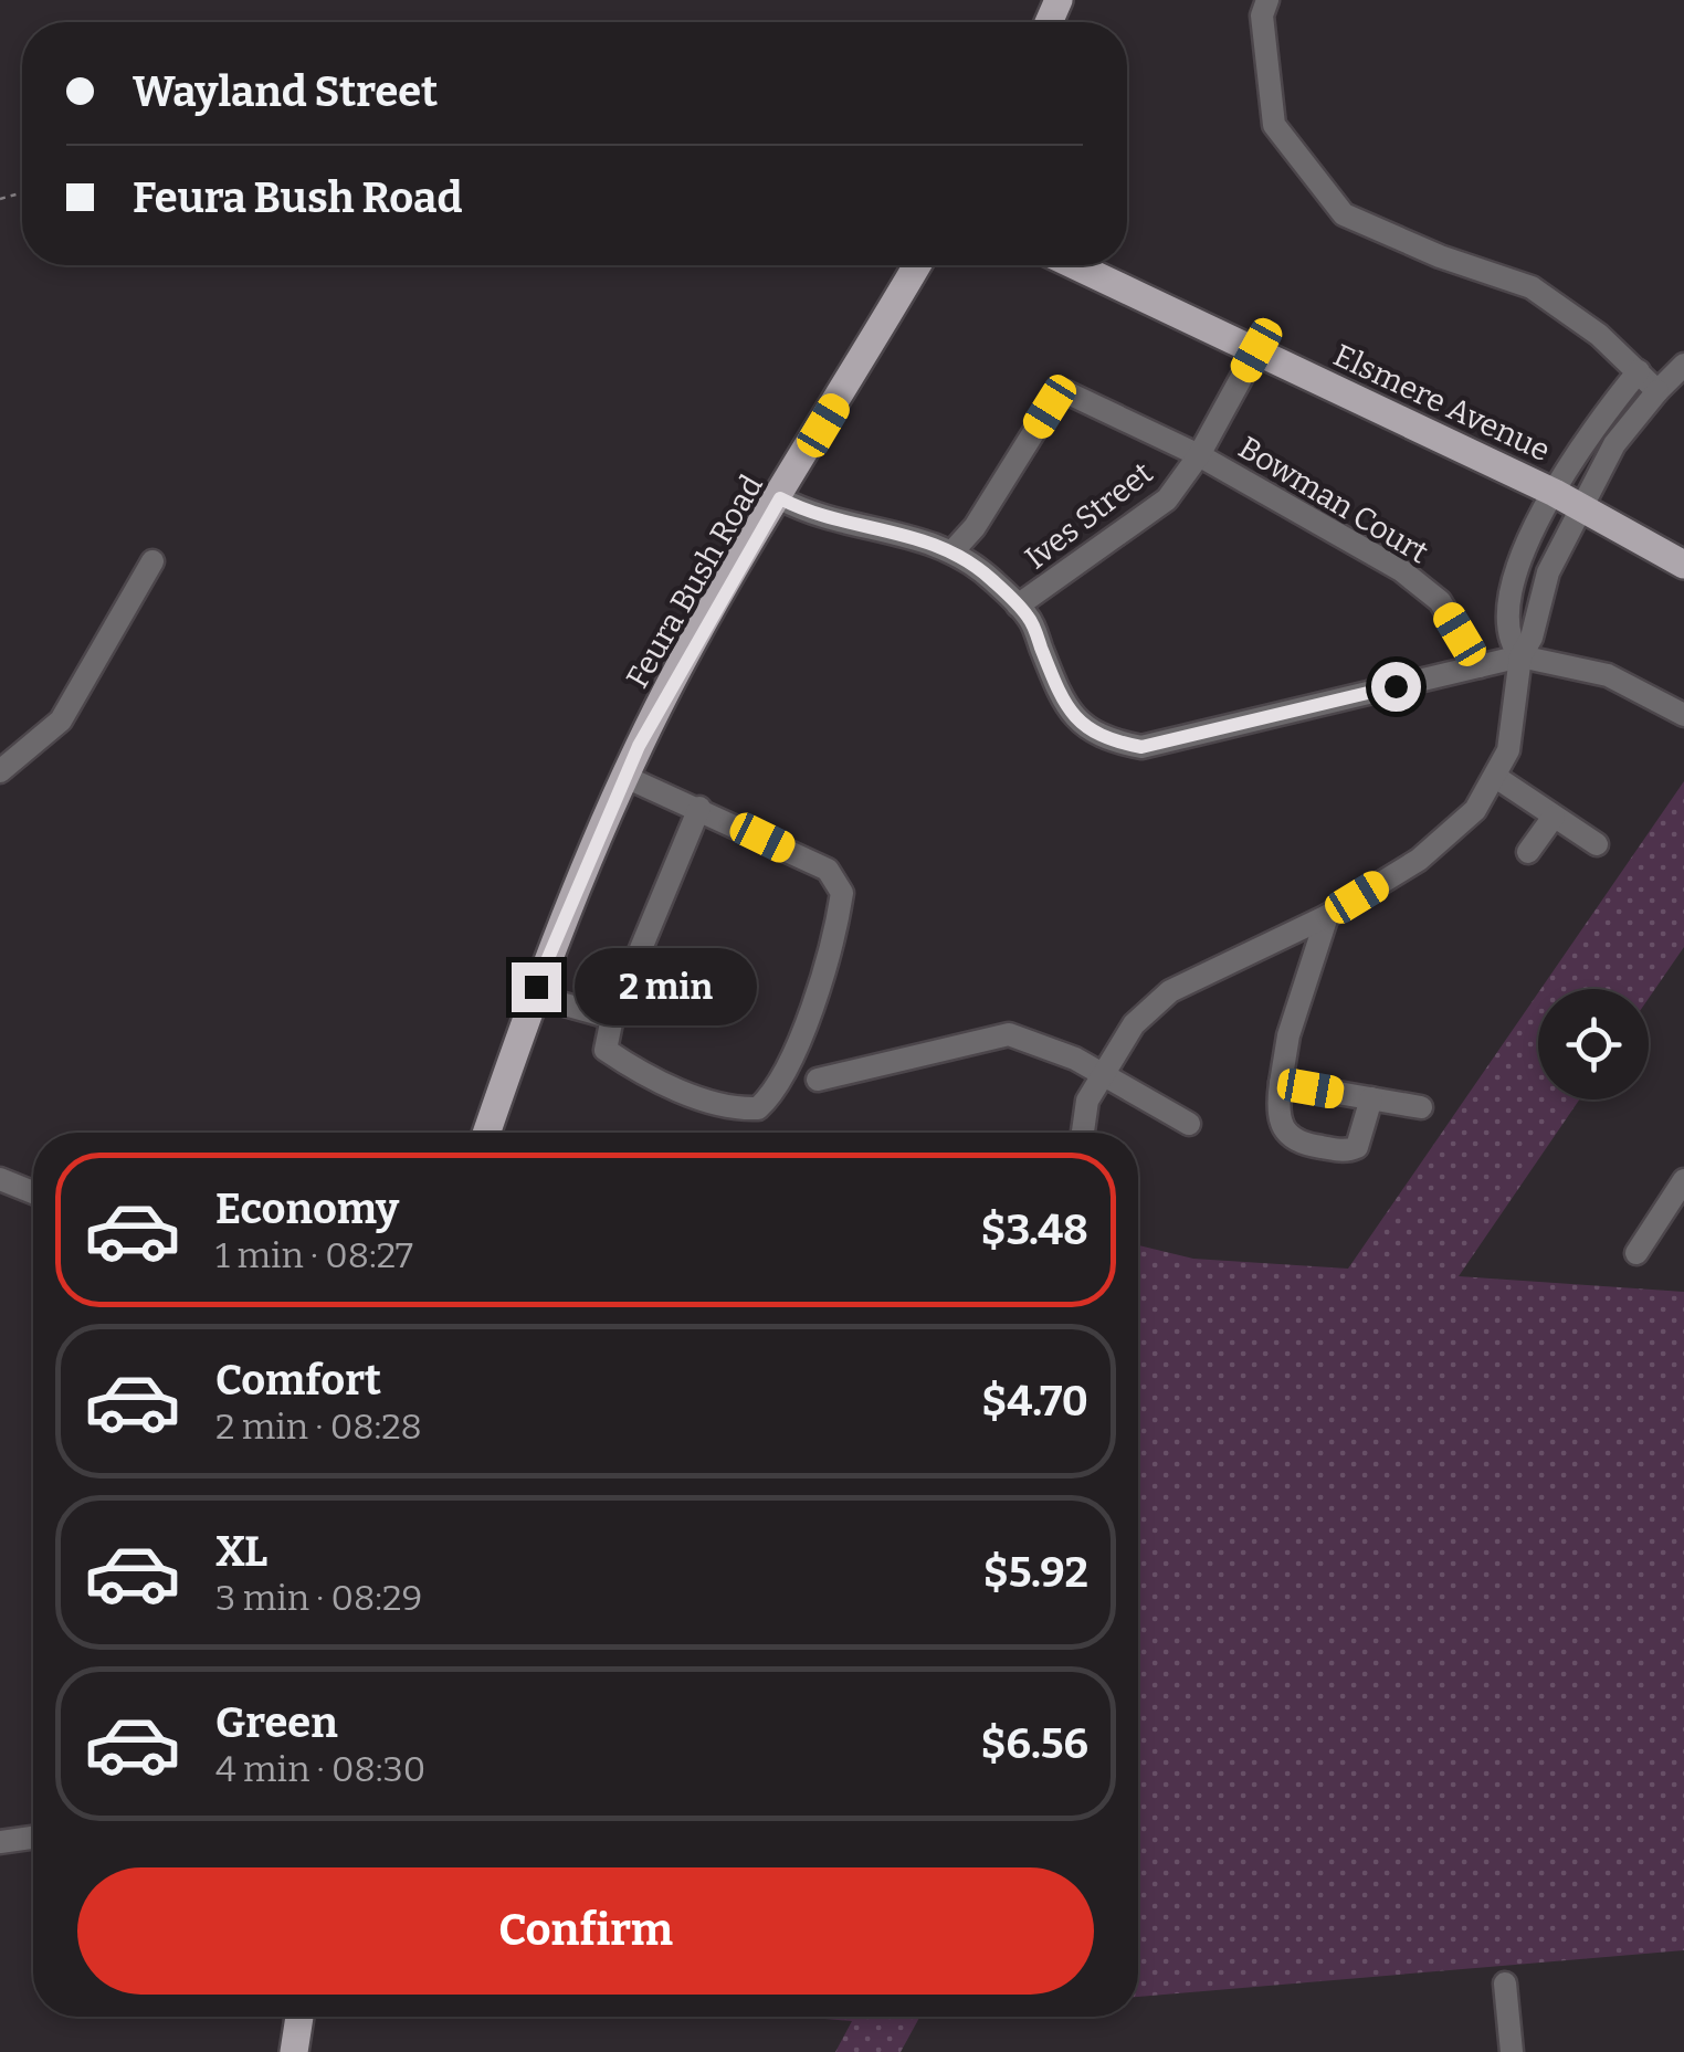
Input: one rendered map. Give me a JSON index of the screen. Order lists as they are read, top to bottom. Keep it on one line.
{"streets":{"main road":["Elsmere Avenue","Feura Bush Road"],"street":["Bowman Court","Ives Street"]},"crossings":[["Elsmere Avenue","Ives Street"],["Bowman Court","Ives Street"]],"page":{"banner":["Wayland Street","Feura Bush Road"],"bubble":"2 min","list":[{"name":"Economy","note":"1 min · 08:27","value":"$3.48"},{"name":"Comfort","note":"2 min · 08:28","value":"$4.70"},{"name":"XL","note":"3 min · 08:29","value":"$5.92"},{"name":"Green","note":"4 min · 08:30","value":"$6.56"}],"buttons":"Confirm"}}
